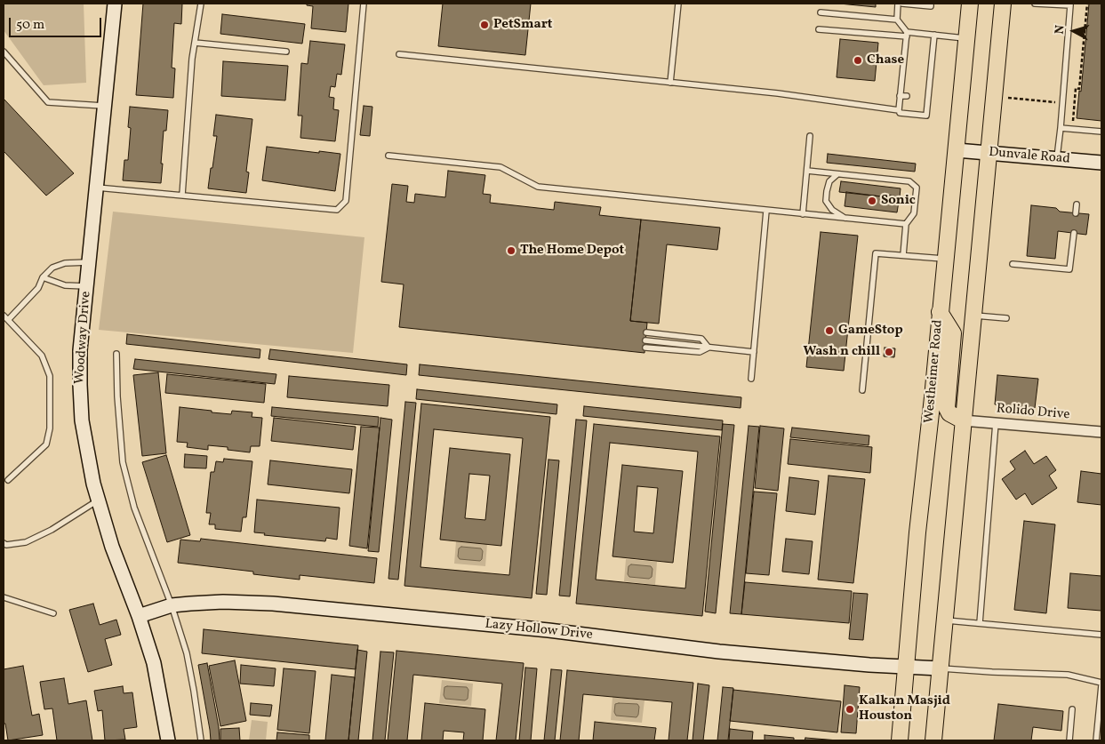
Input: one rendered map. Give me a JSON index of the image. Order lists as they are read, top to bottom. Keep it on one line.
{"streets":{"main road":["Westheimer Road"],"street":["Dunvale Road","Woodway Drive","Rolido Drive","Lazy Hollow Drive"]},"crossings":[["Dunvale Road","Westheimer Road"],["Woodway Drive","Lazy Hollow Drive"],["Westheimer Road","Lazy Hollow Drive"]],"places":["PetSmart","Chase","Sonic","The Home Depot","GameStop","Wash n chill","Kalkan Masjid Houston"],"scale_bar":"50 m","north":"left"}
